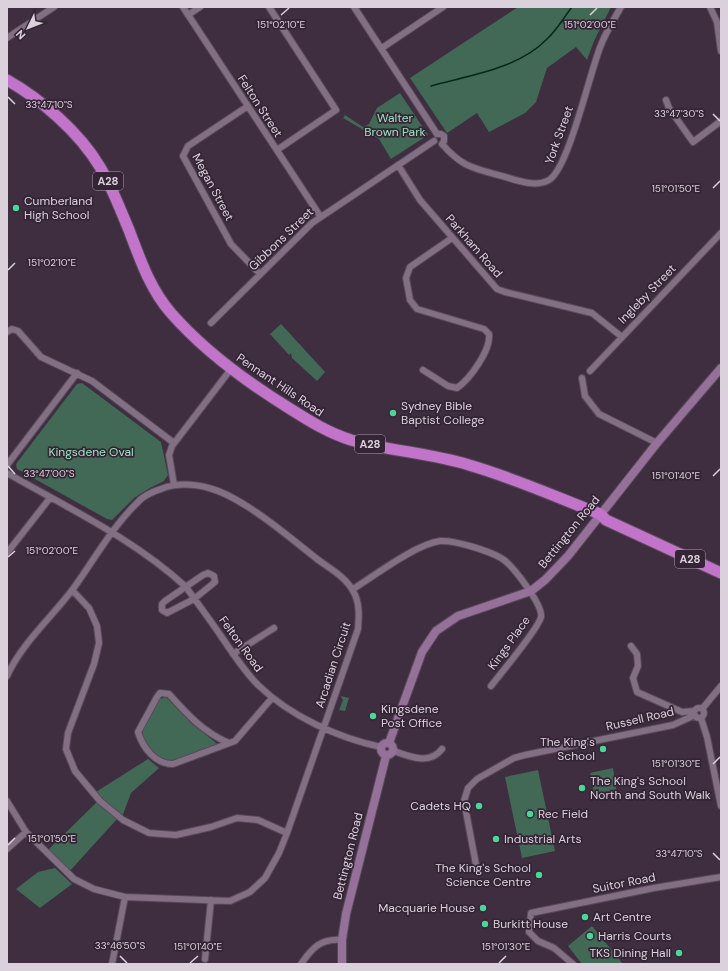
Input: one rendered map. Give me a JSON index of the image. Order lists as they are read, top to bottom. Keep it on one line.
{"streets":{"highway":["A28","Pennant Hills Road"],"main road":["Bettington Road"],"street":["Felton Street","York Street","Megan Street","Gibbons Street","Parkham Road","Ingleby Street","Kings Place","Felton Road","Arcadian Circuit","Russell Road","Suitor Road"]},"crossings":[["Felton Street","Megan Street"],["Felton Street","Gibbons Street"],["York Street","Gibbons Street"],["Megan Street","Gibbons Street"],["Gibbons Street","Parkham Road"],["Parkham Road","Ingleby Street"],["Pennant Hills Road","Bettington Road"],["Bettington Road","Kings Place"],["Bettington Road","Felton Road"],["Kings Place","Arcadian Circuit"],["Felton Road","Arcadian Circuit"]],"parks":["Walter Brown Park","Kingsdene Oval"],"places":["Cumberland High School","Sydney Bible Baptist College","Kingsdene Post Office","The King's School","The King's School North and South Walk","Cadets HQ","Rec Field","Industrial Arts","The King's School Science Centre","Macquarie House","Art Centre","Burkitt House","Harris Courts","TKS Dining Hall"],"north":"bottom left","coordinates":["151°02'10\"E","151°02'00\"E","33°47'10\"S","33°47'30\"S","151°01'50\"E","33°47'00\"S","151°01'40\"E","151°01'30\"E","33°46'50\"S"]}
